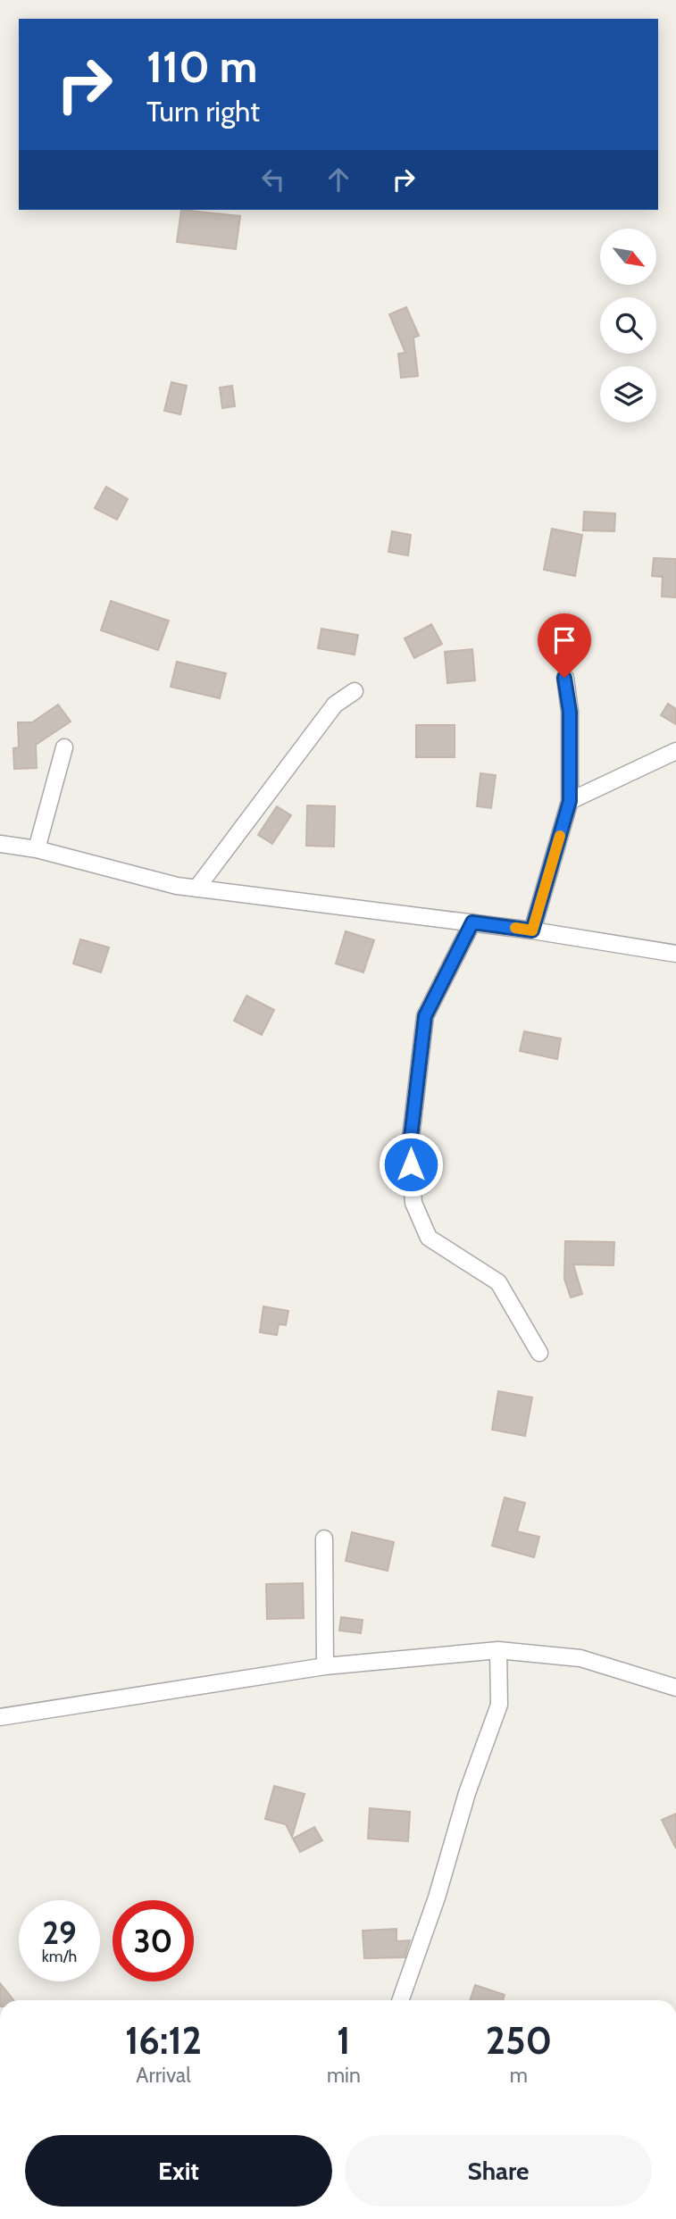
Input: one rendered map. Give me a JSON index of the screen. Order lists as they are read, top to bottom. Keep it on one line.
{"north":"bottom right","page":{"turn":["110 m","Turn right"],"speed":"29 km/h","limit":"30","eta":["16:12","Arrival","1","min","250","m"],"buttons":["Exit","Share"]}}
